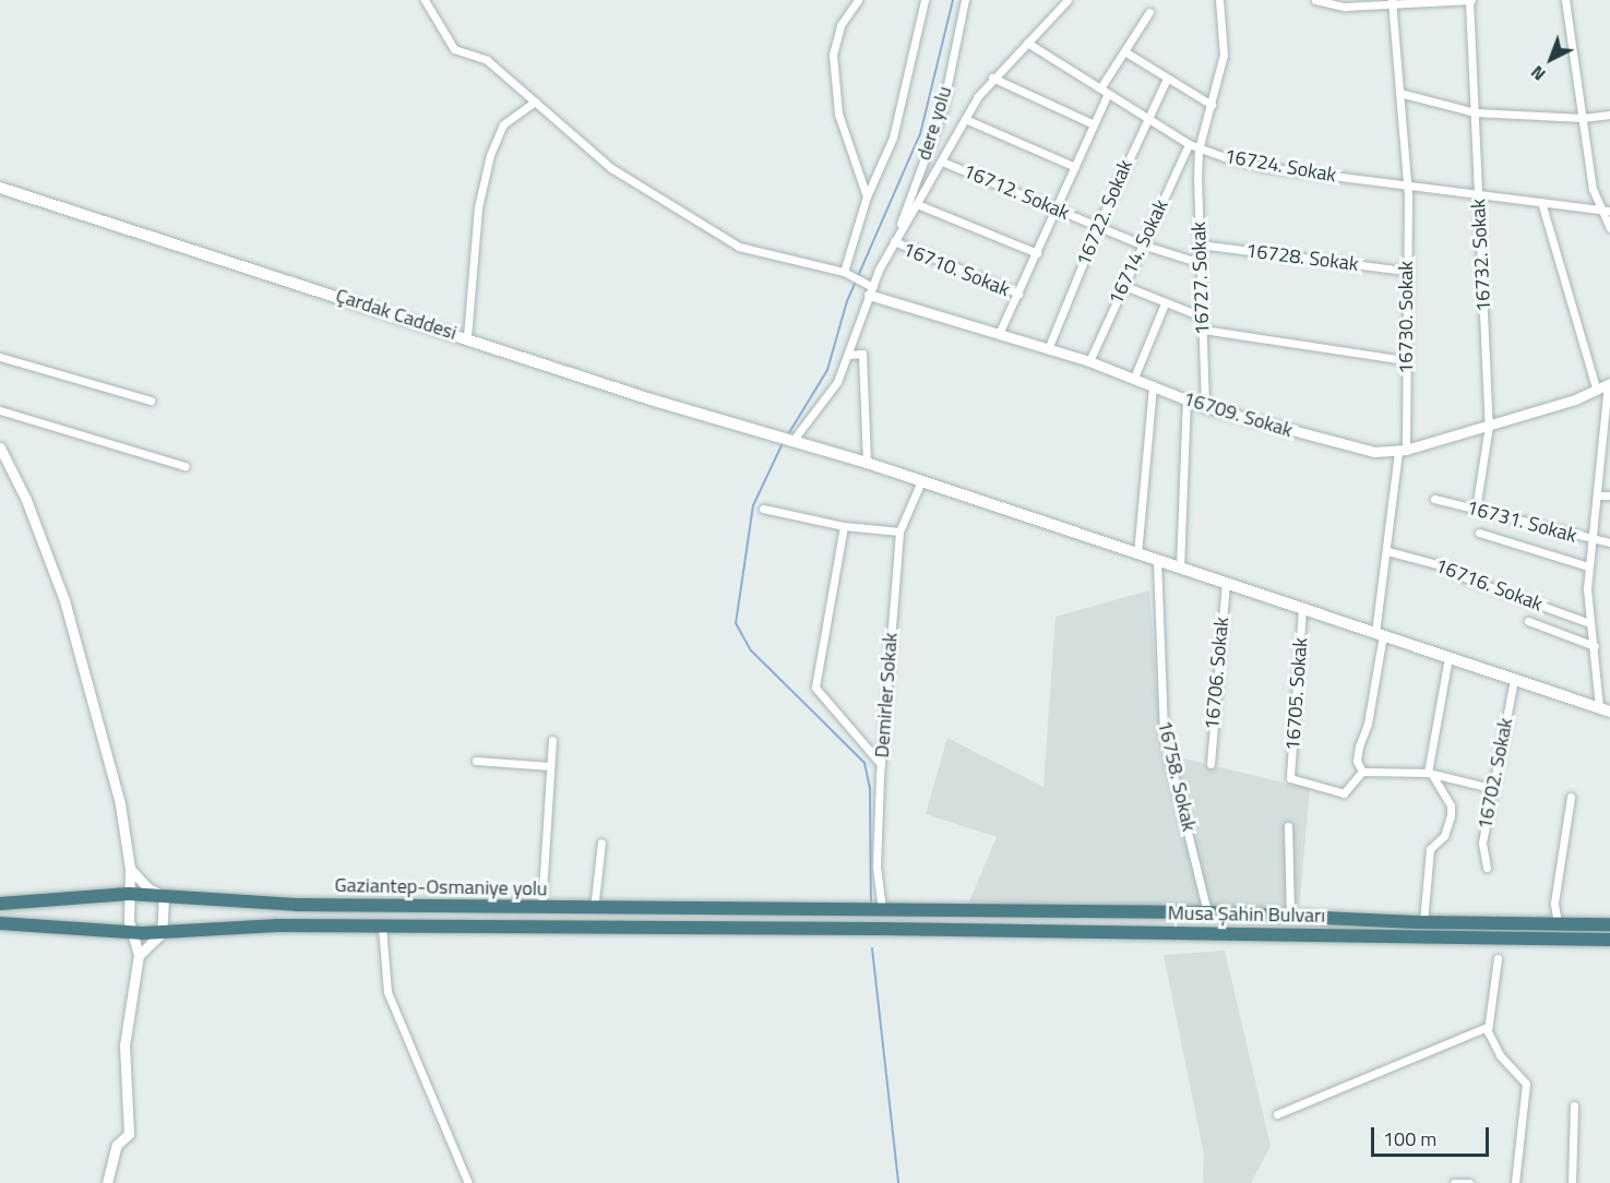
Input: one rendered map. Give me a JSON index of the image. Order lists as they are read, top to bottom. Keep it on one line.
{"streets":{"highway":["Gaziantep-Osmaniye yolu","Musa Şahin Bulvarı"],"main road":["Çardak Caddesi"],"street":["dere yolu","16724. Sokak","16712. Sokak","16722. Sokak","16714. Sokak","16732. Sokak","16728. Sokak","16710. Sokak","16727. Sokak","16730. Sokak","16709. Sokak","16731. Sokak","16716. Sokak","16706. Sokak","16705. Sokak","Demirler Sokak","16702. Sokak","16758. Sokak"]},"crossings":[["dere yolu","16710. Sokak"],["16724. Sokak","16722. Sokak"],["16724. Sokak","16714. Sokak"],["16724. Sokak","16732. Sokak"],["16724. Sokak","16727. Sokak"],["16724. Sokak","16730. Sokak"],["16712. Sokak","16722. Sokak"],["16712. Sokak","16714. Sokak"],["16712. Sokak","16727. Sokak"],["16722. Sokak","16709. Sokak"],["16714. Sokak","16709. Sokak"],["16732. Sokak","16709. Sokak"],["16732. Sokak","16731. Sokak"],["16728. Sokak","16727. Sokak"],["16728. Sokak","16730. Sokak"],["16727. Sokak","16709. Sokak"],["Çardak Caddesi","16730. Sokak"],["Çardak Caddesi","16706. Sokak"],["Çardak Caddesi","16705. Sokak"],["Çardak Caddesi","Demirler Sokak"],["Çardak Caddesi","16702. Sokak"],["Çardak Caddesi","16758. Sokak"],["16730. Sokak","16709. Sokak"],["16730. Sokak","16716. Sokak"],["16730. Sokak","16705. Sokak"],["Demirler Sokak","Gaziantep-Osmaniye yolu"],["Demirler Sokak","Musa Şahin Bulvarı"],["16758. Sokak","Musa Şahin Bulvarı"],["Gaziantep-Osmaniye yolu","Musa Şahin Bulvarı"]],"scale_bar":"100 m","north":"bottom left"}
